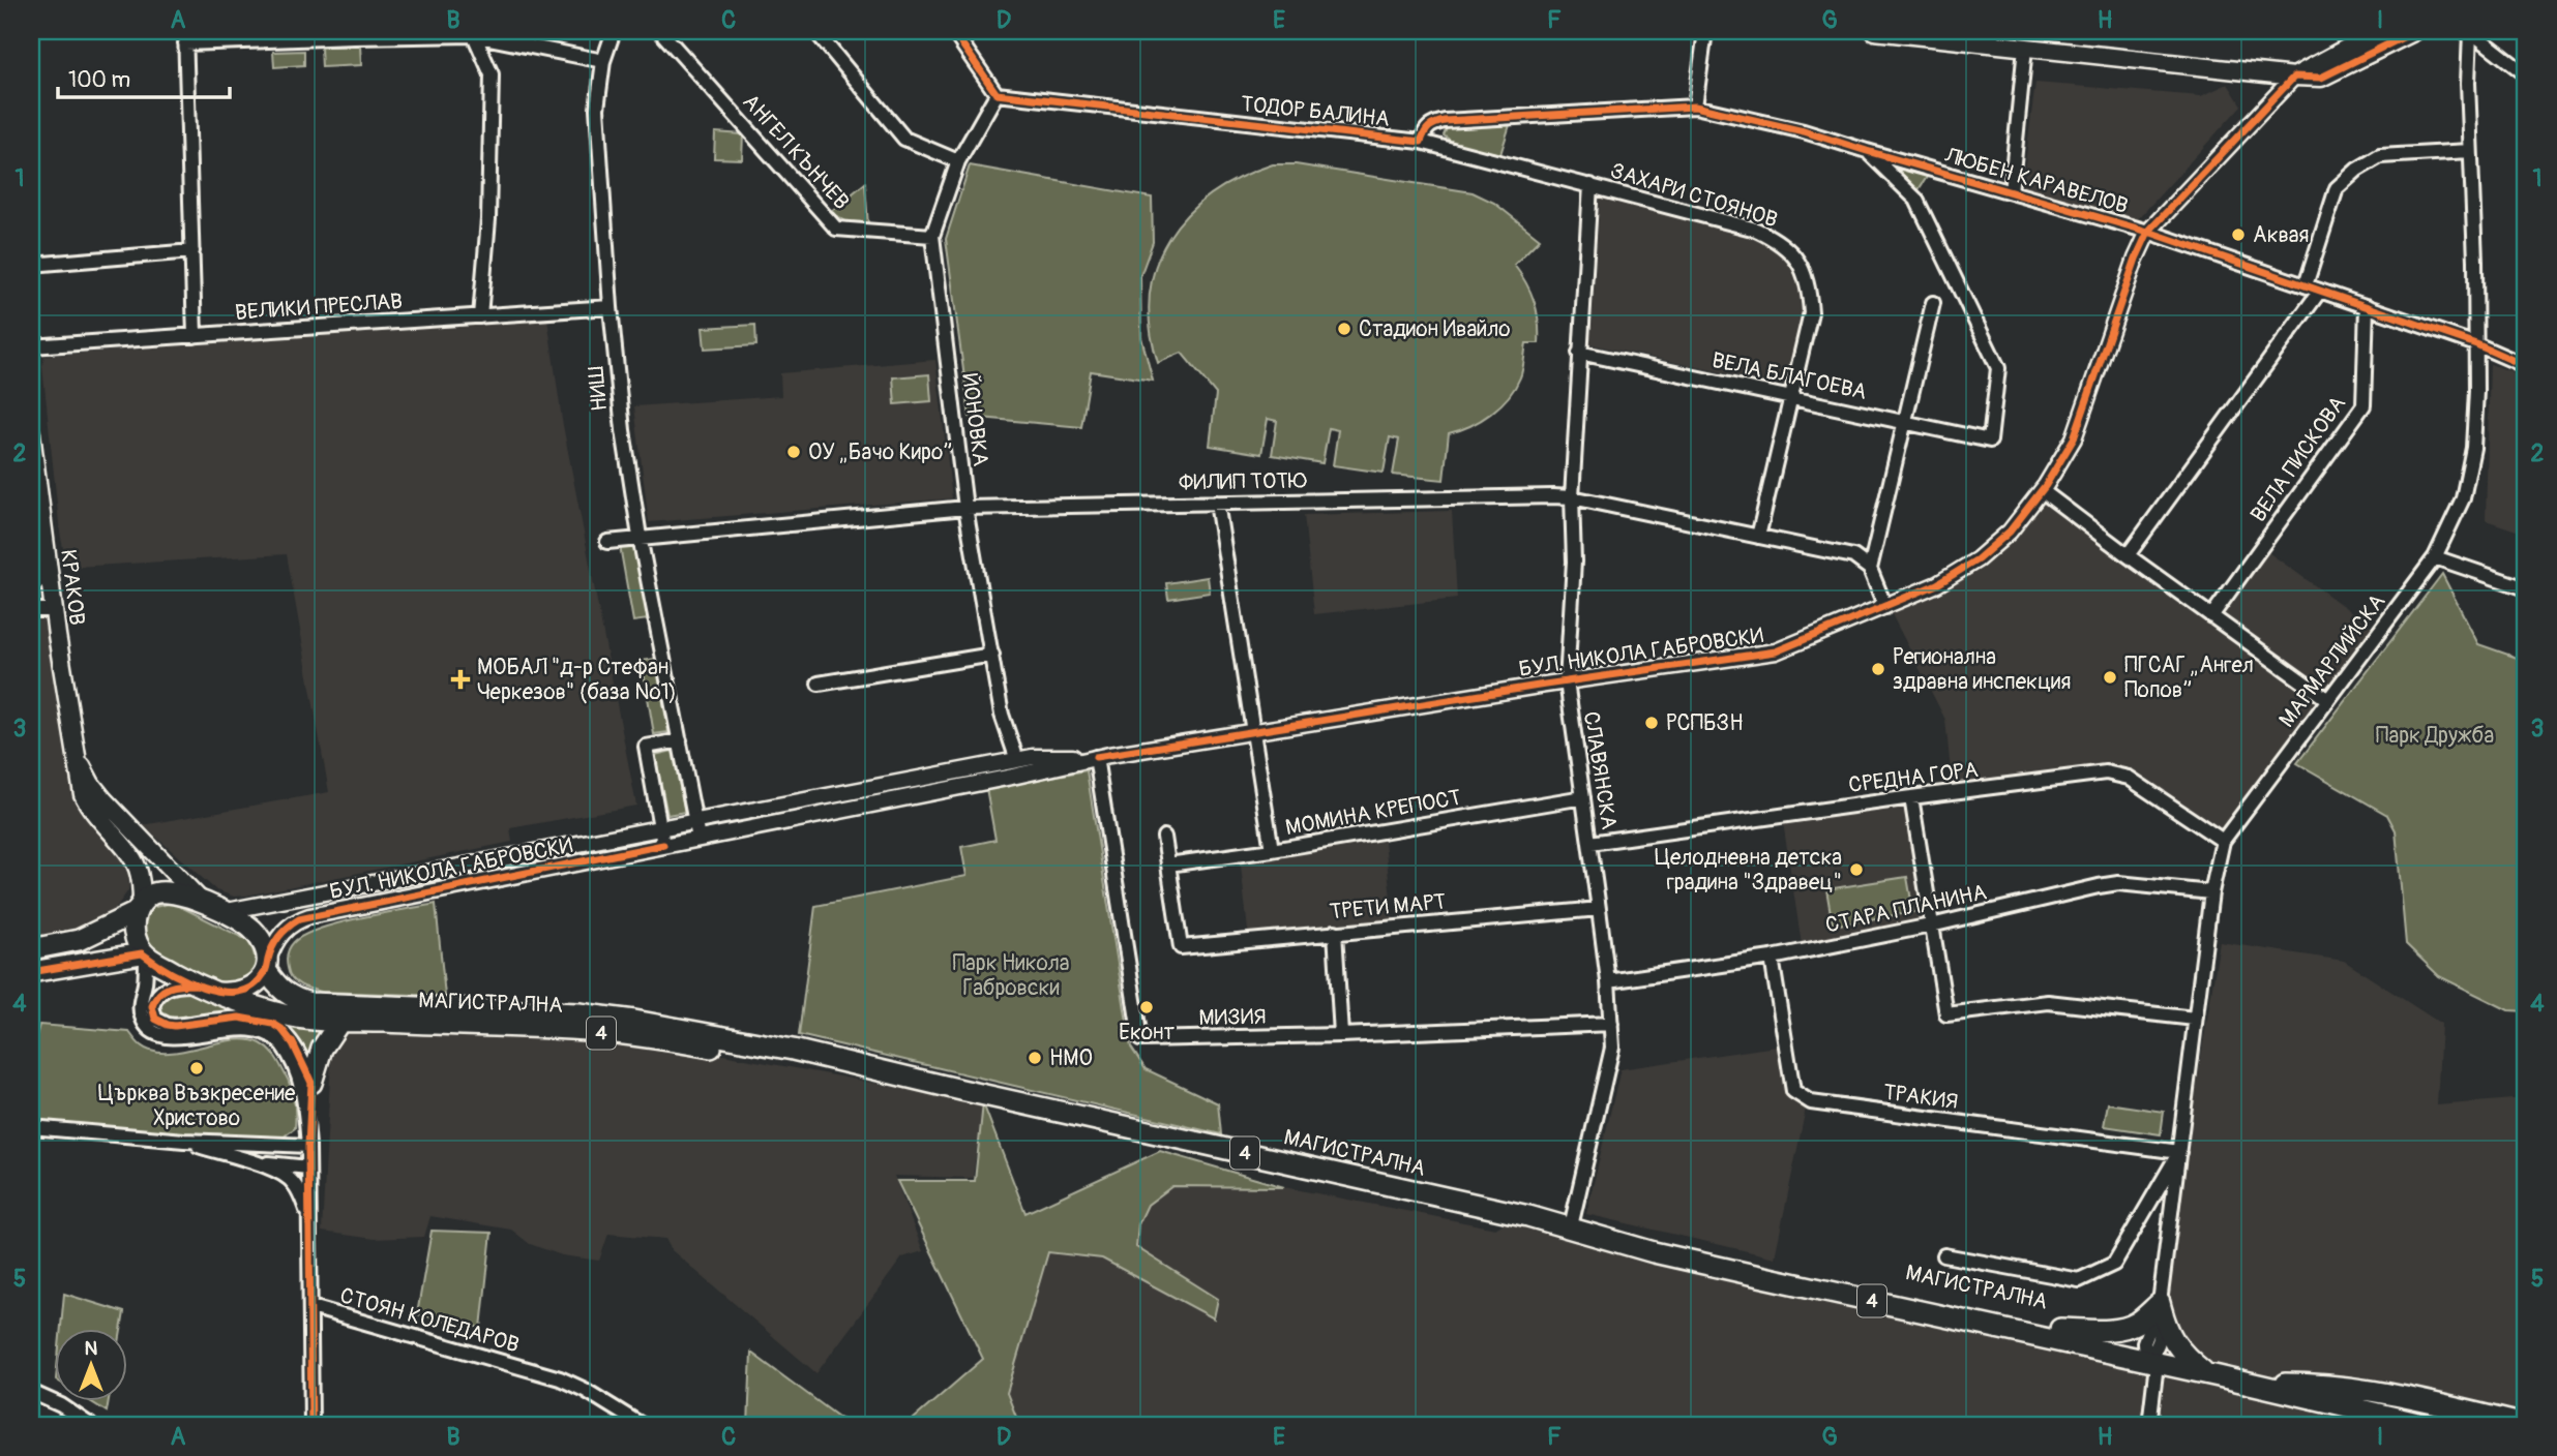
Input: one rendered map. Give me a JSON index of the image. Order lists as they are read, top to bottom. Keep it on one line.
{"streets":{"main road":["КРАКОВ","МАГИСТРАЛНА","4"],"street":["ТОДОР БАЛИНА","АНГЕЛ КЪНЧЕВ","ЛЮБЕН КАРАВЕЛОВ","ЗАХАРИ СТОЯНОВ","ВЕЛИКИ ПРЕСЛАВ","ВЕЛА БЛАГОЕВА","НИШ","ЙОНОВКА","ВЕЛА ПИСКОВА","ФИЛИП ТОТЮ","БУЛ. НИКОЛА ГАБРОВСКИ","МАРМАРЛИЙСКА","СЛАВЯНСКА","СРЕДНА ГОРА","МОМИНА КРЕПОСТ","ТРЕТИ МАРТ","СТАРА ПЛАНИНА","МИЗИЯ","ТРАКИЯ","СТОЯН КОЛЕДАРОВ"]},"crossings":[["ТОДОР БАЛИНА","ЗАХАРИ СТОЯНОВ"],["ТОДОР БАЛИНА","ЙОНОВКА"],["АНГЕЛ КЪНЧЕВ","ЙОНОВКА"],["ЛЮБЕН КАРАВЕЛОВ","ВЕЛА БЛАГОЕВА"],["ЛЮБЕН КАРАВЕЛОВ","ВЕЛА ПИСКОВА"],["ЛЮБЕН КАРАВЕЛОВ","БУЛ. НИКОЛА ГАБРОВСКИ"],["ЛЮБЕН КАРАВЕЛОВ","МАРМАРЛИЙСКА"],["ЗАХАРИ СТОЯНОВ","ВЕЛА БЛАГОЕВА"],["ЗАХАРИ СТОЯНОВ","ФИЛИП ТОТЮ"],["ЗАХАРИ СТОЯНОВ","СЛАВЯНСКА"],["ВЕЛИКИ ПРЕСЛАВ","НИШ"],["ВЕЛА БЛАГОЕВА","СЛАВЯНСКА"],["НИШ","ФИЛИП ТОТЮ"],["НИШ","БУЛ. НИКОЛА ГАБРОВСКИ"],["ЙОНОВКА","ФИЛИП ТОТЮ"],["ЙОНОВКА","БУЛ. НИКОЛА ГАБРОВСКИ"],["ФИЛИП ТОТЮ","СЛАВЯНСКА"],["КРАКОВ","БУЛ. НИКОЛА ГАБРОВСКИ"],["КРАКОВ","МАГИСТРАЛНА"],["БУЛ. НИКОЛА ГАБРОВСКИ","СЛАВЯНСКА"],["БУЛ. НИКОЛА ГАБРОВСКИ","МАГИСТРАЛНА"],["БУЛ. НИКОЛА ГАБРОВСКИ","МИЗИЯ"],["МАРМАРЛИЙСКА","СРЕДНА ГОРА"],["МАРМАРЛИЙСКА","СТАРА ПЛАНИНА"],["МАРМАРЛИЙСКА","МАГИСТРАЛНА"],["МАРМАРЛИЙСКА","ТРАКИЯ"],["СЛАВЯНСКА","СРЕДНА ГОРА"],["СЛАВЯНСКА","МОМИНА КРЕПОСТ"],["СЛАВЯНСКА","ТРЕТИ МАРТ"],["СЛАВЯНСКА","СТАРА ПЛАНИНА"],["СЛАВЯНСКА","МАГИСТРАЛНА"],["СЛАВЯНСКА","МИЗИЯ"],["МОМИНА КРЕПОСТ","ТРЕТИ МАРТ"],["СТАРА ПЛАНИНА","ТРАКИЯ"]],"parks":["Парк Дружба","Парк Никола Габровски"],"places":{"other":["Аквая","Стадион Ивайло","ОУ „Бачо Киро”","Регионална здравна инспекция","ПГСАГ „Ангел Попов”","РСПБЗН","Целодневна детска градина \"Здравец\"","Еконт","HMO","Църква Възкресение Христово"],"health":["МОБАЛ \"д-р Стефан Черкезов\" (база №1)"]},"scale_bar":"100 m","north":"top","grid":{"columns":["A","B","C","D","E","F","G","H","I"],"rows":["1","2","3","4","5"]}}
